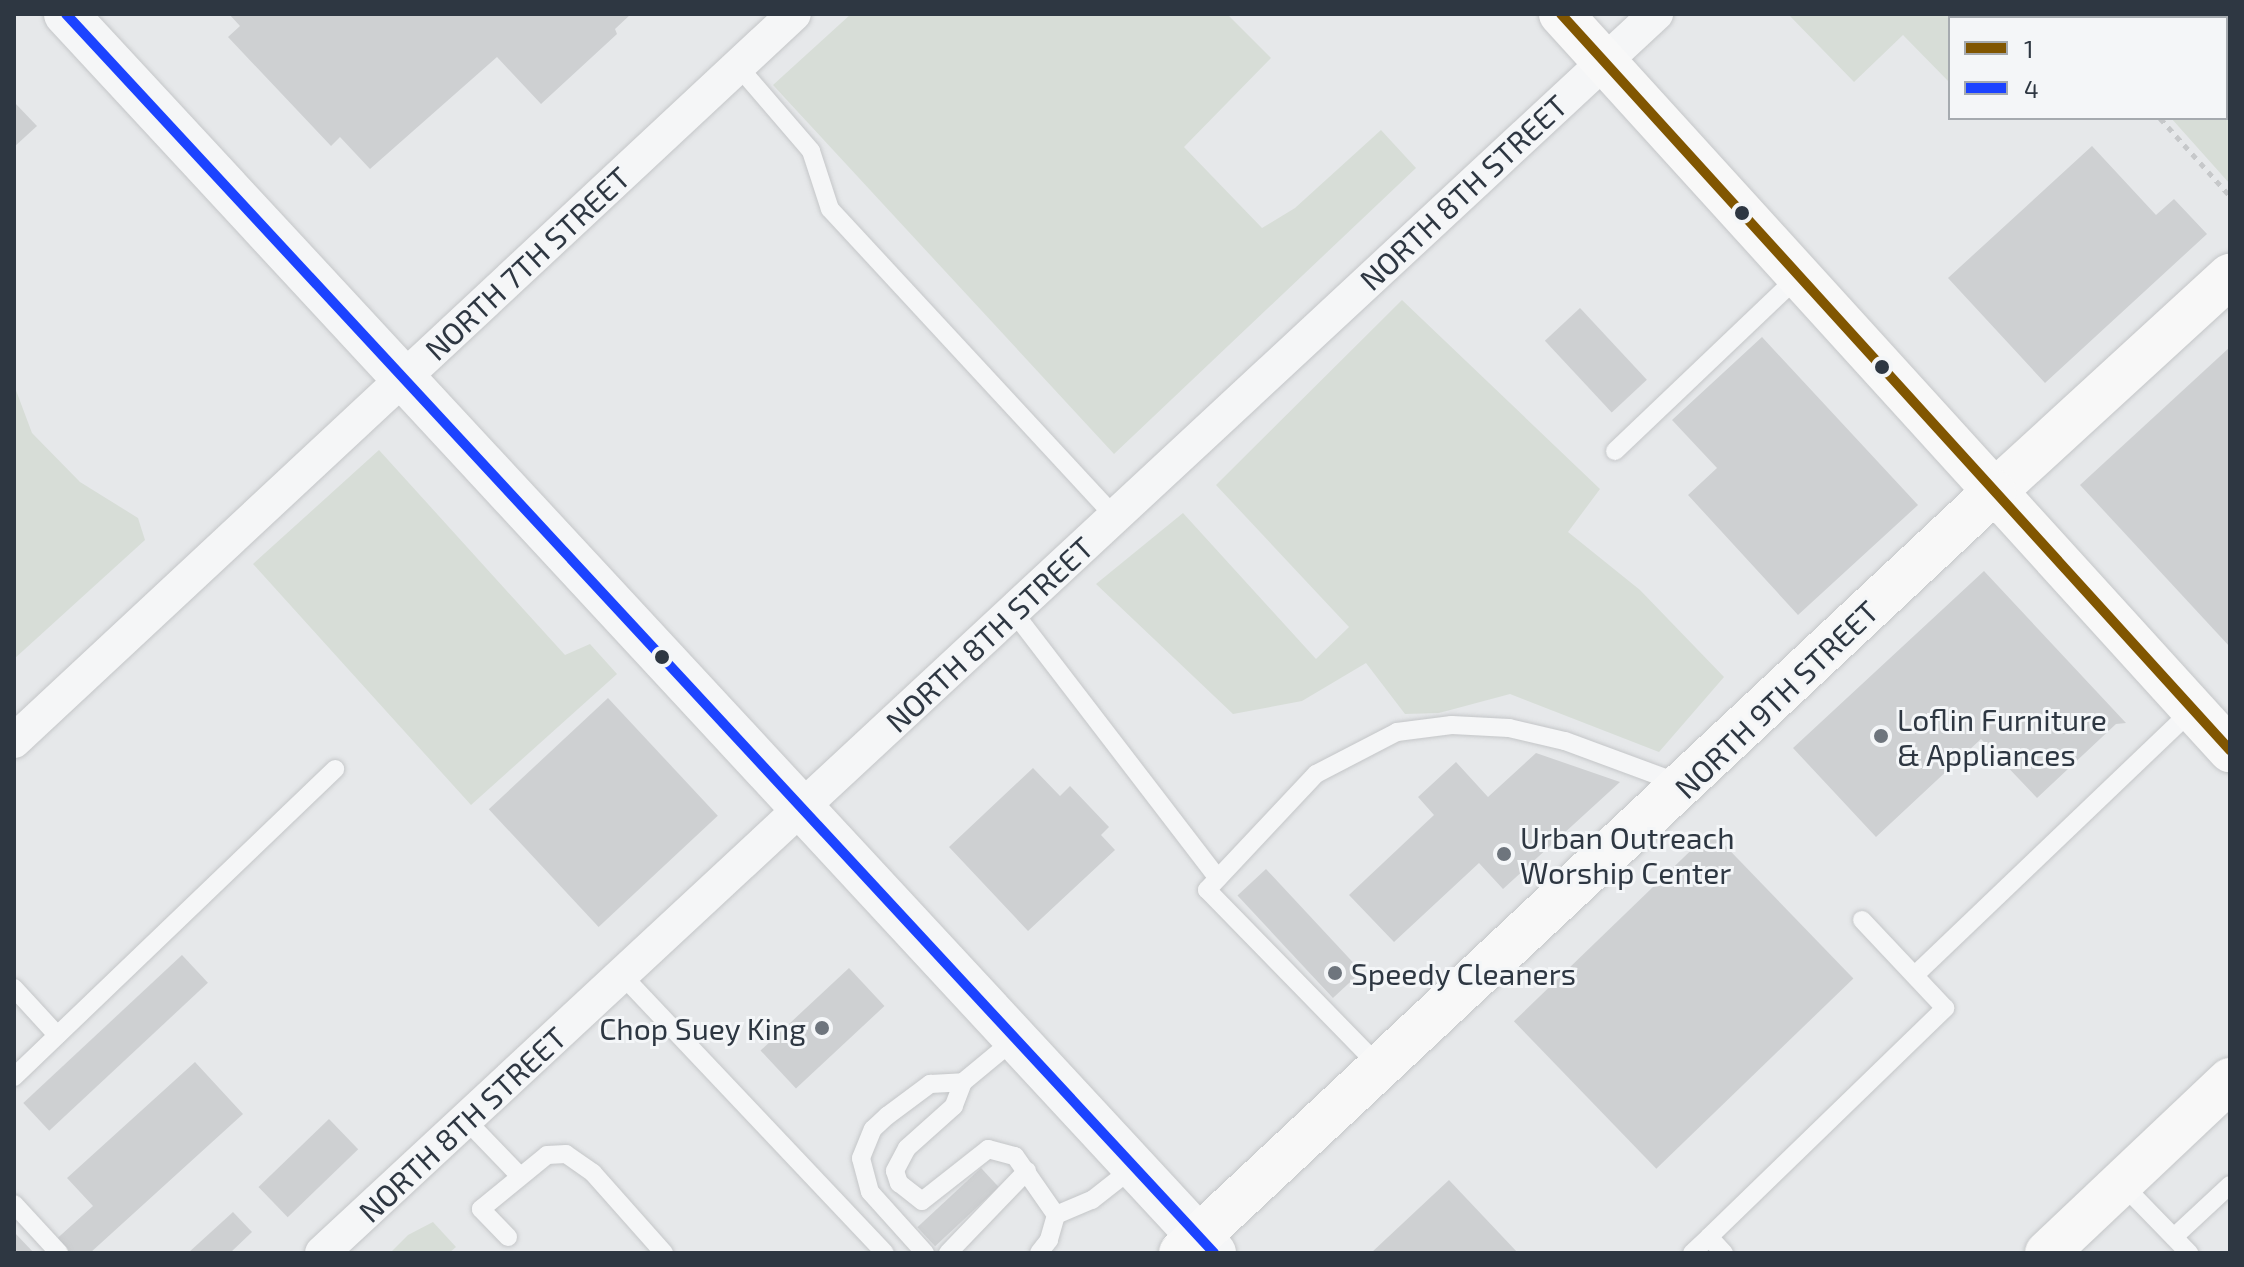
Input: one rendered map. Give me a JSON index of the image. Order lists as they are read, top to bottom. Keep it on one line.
{"streets":{"main road":["NORTH 9TH STREET"],"street":["NORTH 8TH STREET","NORTH 7TH STREET"]},"places":["Loflin Furniture & Appliances","Urban Outreach Worship Center","Speedy Cleaners","Chop Suey King"],"lines":["transit line 1","transit line 4"],"legend":["1","4"]}
